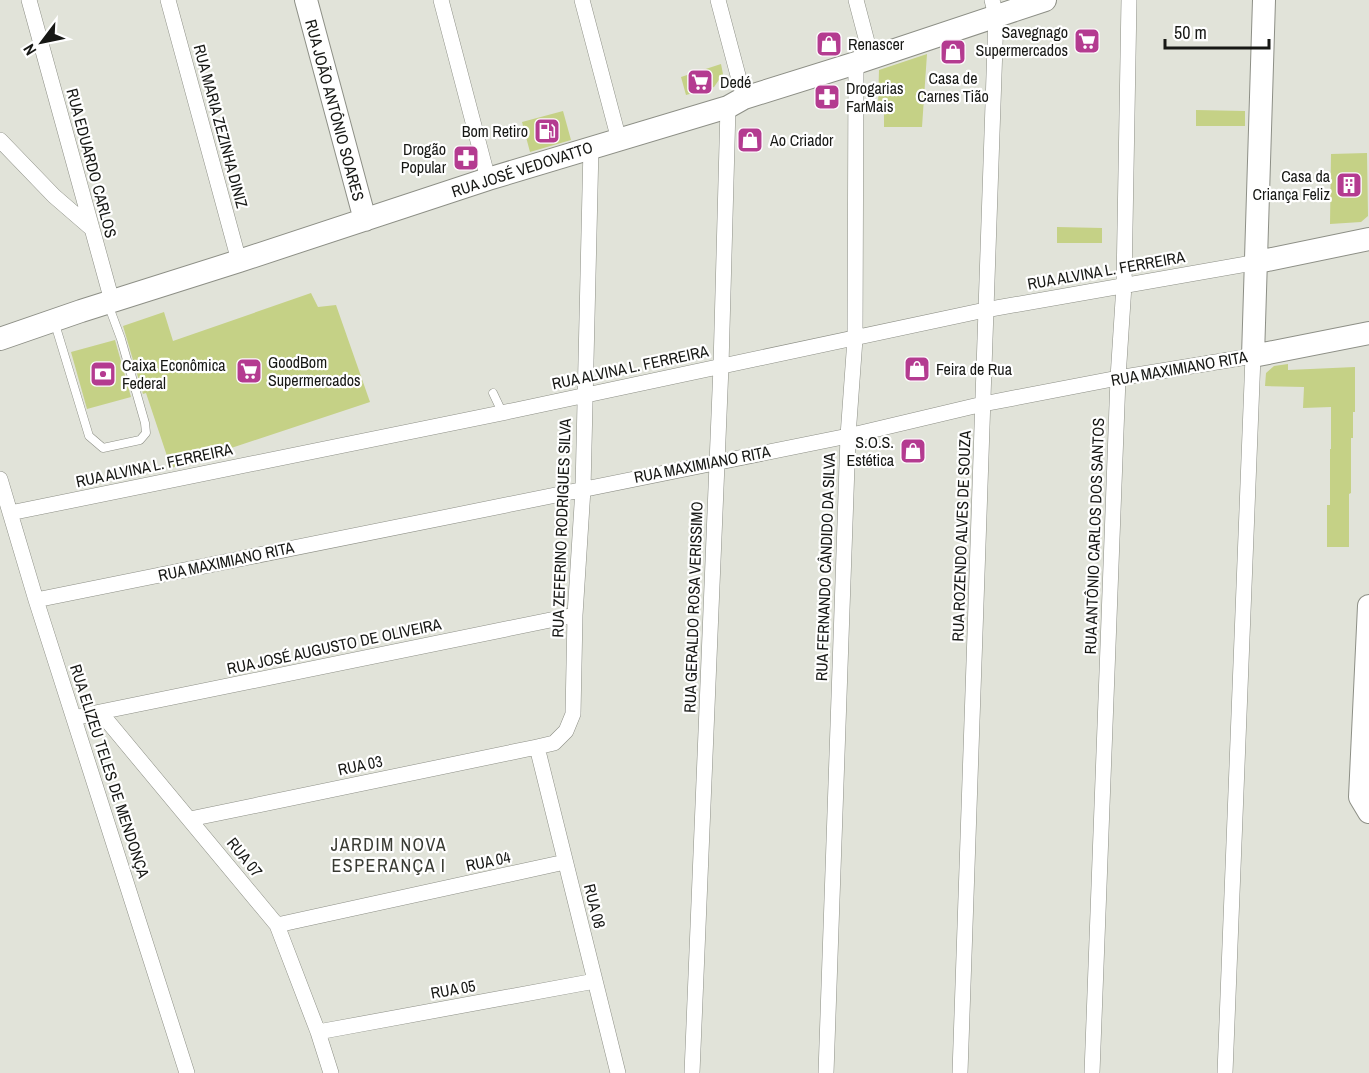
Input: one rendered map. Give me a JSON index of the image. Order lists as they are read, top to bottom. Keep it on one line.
{"streets":{"street":["RUA JOÃO ANTÔNIO SOARES","RUA MARIA ZEZINHA DINIZ","RUA EDUARDO CARLOS","RUA JOSÉ VEDOVATTO","RUA ALVINA L. FERREIRA","RUA MAXIMIANO RITA","RUA ZEFERINO RODRIGUES SILVA","RUA ROZENDO ALVES DE SOUZA","RUA ANTÔNIO CARLOS DOS SANTOS","RUA FERNANDO CÂNDIDO DA SILVA","RUA GERALDO ROSA VERISSIMO","RUA JOSÉ AUGUSTO DE OLIVEIRA","RUA 03","RUA ELIZEU TELES DE MENDONÇA","RUA 07","RUA 04","RUA 08","RUA 05"]},"crossings":[["RUA JOÃO ANTÔNIO SOARES","RUA JOSÉ VEDOVATTO"],["RUA MARIA ZEZINHA DINIZ","RUA JOSÉ VEDOVATTO"],["RUA EDUARDO CARLOS","RUA JOSÉ VEDOVATTO"],["RUA JOSÉ VEDOVATTO","RUA ZEFERINO RODRIGUES SILVA"],["RUA JOSÉ VEDOVATTO","RUA ROZENDO ALVES DE SOUZA"],["RUA JOSÉ VEDOVATTO","RUA FERNANDO CÂNDIDO DA SILVA"],["RUA JOSÉ VEDOVATTO","RUA GERALDO ROSA VERISSIMO"],["RUA ALVINA L. FERREIRA","RUA ZEFERINO RODRIGUES SILVA"],["RUA ALVINA L. FERREIRA","RUA ROZENDO ALVES DE SOUZA"],["RUA ALVINA L. FERREIRA","RUA ANTÔNIO CARLOS DOS SANTOS"],["RUA ALVINA L. FERREIRA","RUA FERNANDO CÂNDIDO DA SILVA"],["RUA ALVINA L. FERREIRA","RUA GERALDO ROSA VERISSIMO"],["RUA ALVINA L. FERREIRA","RUA ELIZEU TELES DE MENDONÇA"],["RUA MAXIMIANO RITA","RUA ZEFERINO RODRIGUES SILVA"],["RUA MAXIMIANO RITA","RUA ROZENDO ALVES DE SOUZA"],["RUA MAXIMIANO RITA","RUA ANTÔNIO CARLOS DOS SANTOS"],["RUA MAXIMIANO RITA","RUA FERNANDO CÂNDIDO DA SILVA"],["RUA MAXIMIANO RITA","RUA GERALDO ROSA VERISSIMO"],["RUA MAXIMIANO RITA","RUA ELIZEU TELES DE MENDONÇA"],["RUA ZEFERINO RODRIGUES SILVA","RUA JOSÉ AUGUSTO DE OLIVEIRA"],["RUA ZEFERINO RODRIGUES SILVA","RUA 03"],["RUA ZEFERINO RODRIGUES SILVA","RUA 08"],["RUA JOSÉ AUGUSTO DE OLIVEIRA","RUA 07"],["RUA 03","RUA 07"],["RUA 03","RUA 08"],["RUA 07","RUA 04"],["RUA 07","RUA 05"],["RUA 04","RUA 08"],["RUA 08","RUA 05"]],"districts":["JARDIM NOVA ESPERANÇA I"],"places":{"supermarket":["Savegnago Supermercados","Dedé","GoodBom Supermercados"],"shop":["Renascer","Casa de Carnes Tião","Ao Criador","Feira de Rua","S.O.S. Estética"],"pharmacy":["Drogarias FarMais","Drogão Popular"],"fuel station":["Bom Retiro"],"building":["Casa da Criança Feliz"],"bank":["Caixa Econômica Federal"]},"scale_bar":"50 m","north":"bottom left"}
